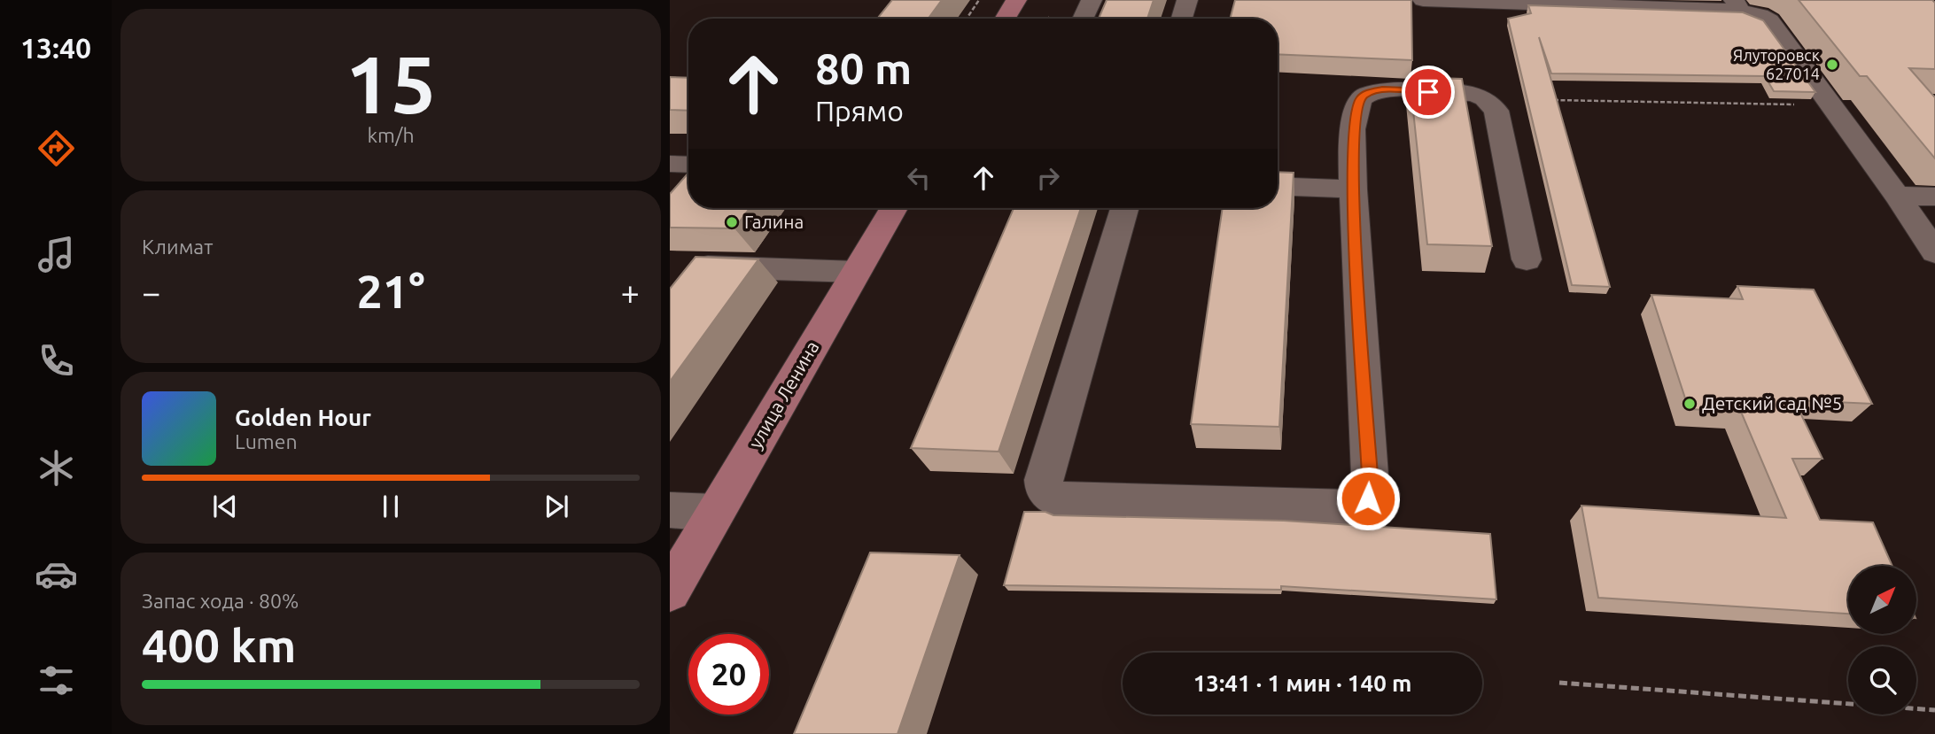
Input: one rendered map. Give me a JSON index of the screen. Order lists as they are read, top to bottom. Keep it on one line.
{"streets":{"main road":["улица Ленина"]},"places":["Ялуторовск 627014","Галина","Детский сад №5"],"north":"top right","page":{"tabs":"13:40","tile":[["15","km/h"],"Климат",["Запас хода · 80%","400 km"]],"turn":["80 m","Прямо"],"heat":["−","21°","+"],"song":["Golden Hour","Lumen"],"limit":"20","trip":"13:41 · 1 мин · 140 m"}}
